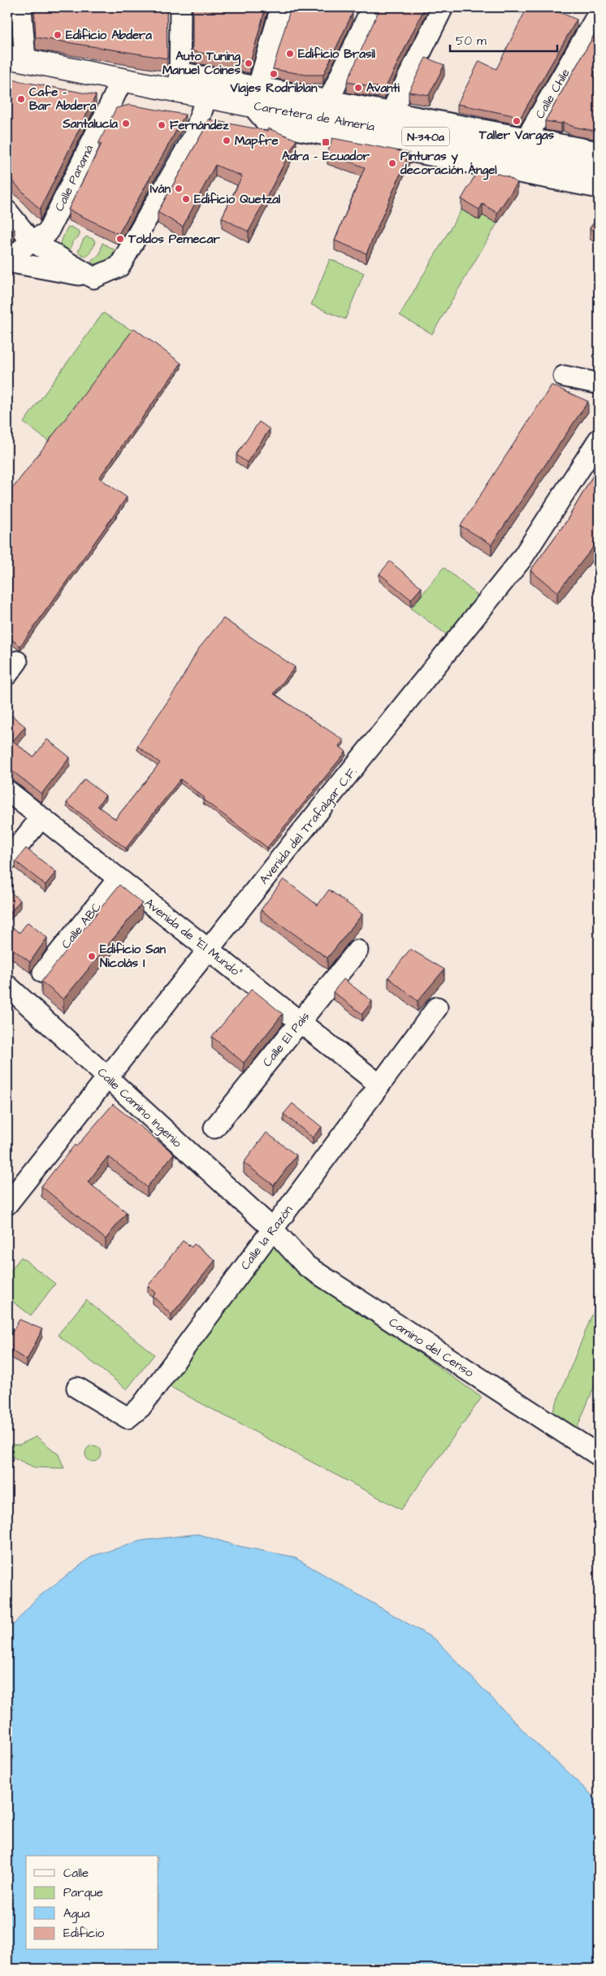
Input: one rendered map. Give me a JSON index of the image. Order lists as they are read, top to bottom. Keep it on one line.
{"streets":{"highway":["Carretera de Almería","N-340a"],"street":["Calle Chile","Calle Panamá","Avenida del Trafalgar C.F.","Calle ABC","Avenida de \"El Mundo\"","Calle El País","Calle Camino Ingenio","Calle la Razón","Camino del Censo"]},"crossings":[["Calle Chile","Carretera de Almería"],["Carretera de Almería","Calle Panamá"],["Avenida del Trafalgar C.F.","Avenida de \"El Mundo\""],["Avenida del Trafalgar C.F.","Calle Camino Ingenio"],["Calle ABC","Avenida de \"El Mundo\""],["Avenida de \"El Mundo\"","Calle El País"],["Avenida de \"El Mundo\"","Calle la Razón"],["Calle Camino Ingenio","Calle la Razón"],["Calle Camino Ingenio","Camino del Censo"],["Calle la Razón","Camino del Censo"]],"places":{"other":["Edificio Abdera","Edificio Brasil","Auto Tuning Manuel Coines","Viajes Rodriblan","Avanti","Cafe - Bar Abdera","Taller Vargas","Santalucía","Fernández","Mapfre","Pinturas y decoración Ángel","Iván","Edificio Quetzal","Toldos Pemecar","Edificio San Nicolás I"],"transit":["Adra - Ecuador"]},"legend":["Calle","Parque","Agua","Edificio"],"scale_bar":"50 m"}
